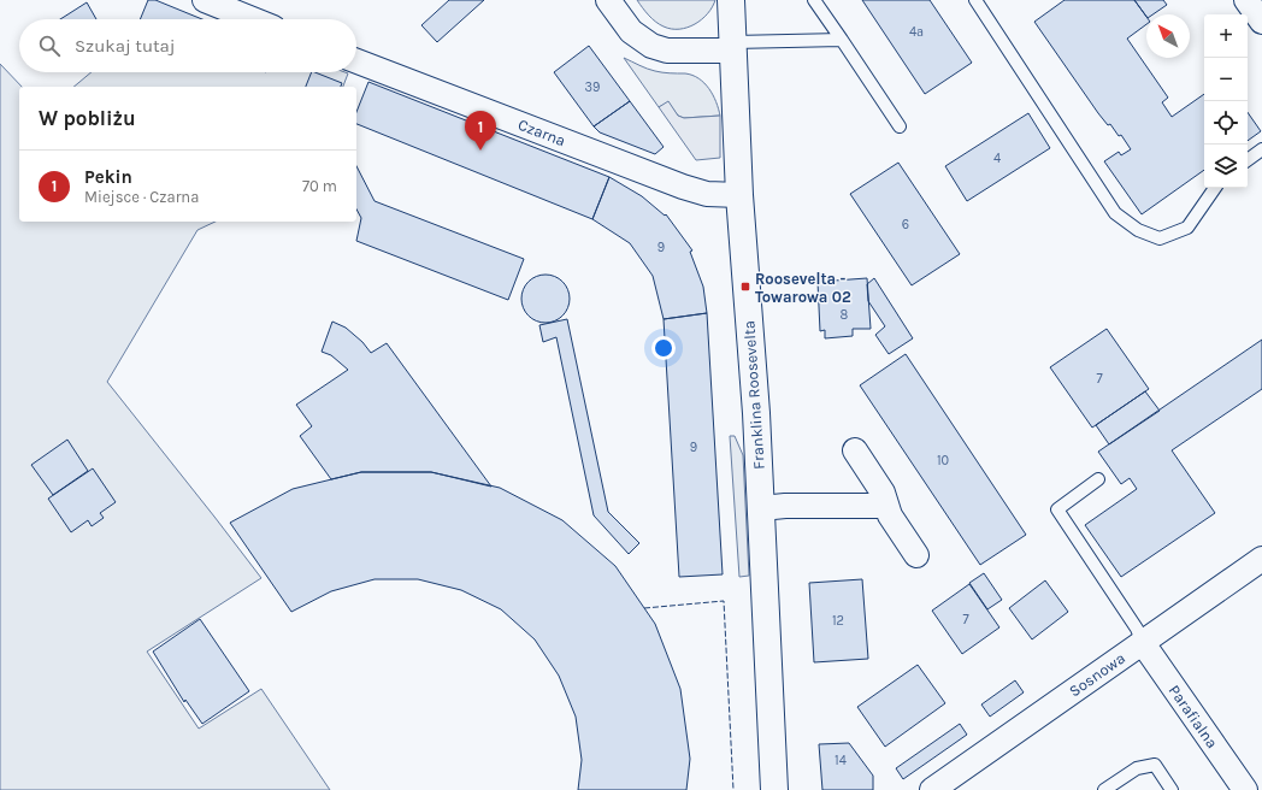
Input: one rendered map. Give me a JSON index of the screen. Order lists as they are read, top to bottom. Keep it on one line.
{"streets":{"street":["Czarna","Franklina Roosevelta","Sosnowa","Parafialna"]},"crossings":[["Czarna","Franklina Roosevelta"],["Sosnowa","Parafialna"]],"places":{"transit":["Roosevelta - Towarowa 02"]},"house_numbers":["4a","39","4","6","9","8","7","9","10","7","12","14"],"north":"top left","page":{"map_buttons":["+","−"],"search":"Szukaj tutaj","heading":"W pobliżu","pins":"1","list":[{"mark":"1","name":"Pekin","note":"Miejsce · Czarna","value":"70 m"}]}}
